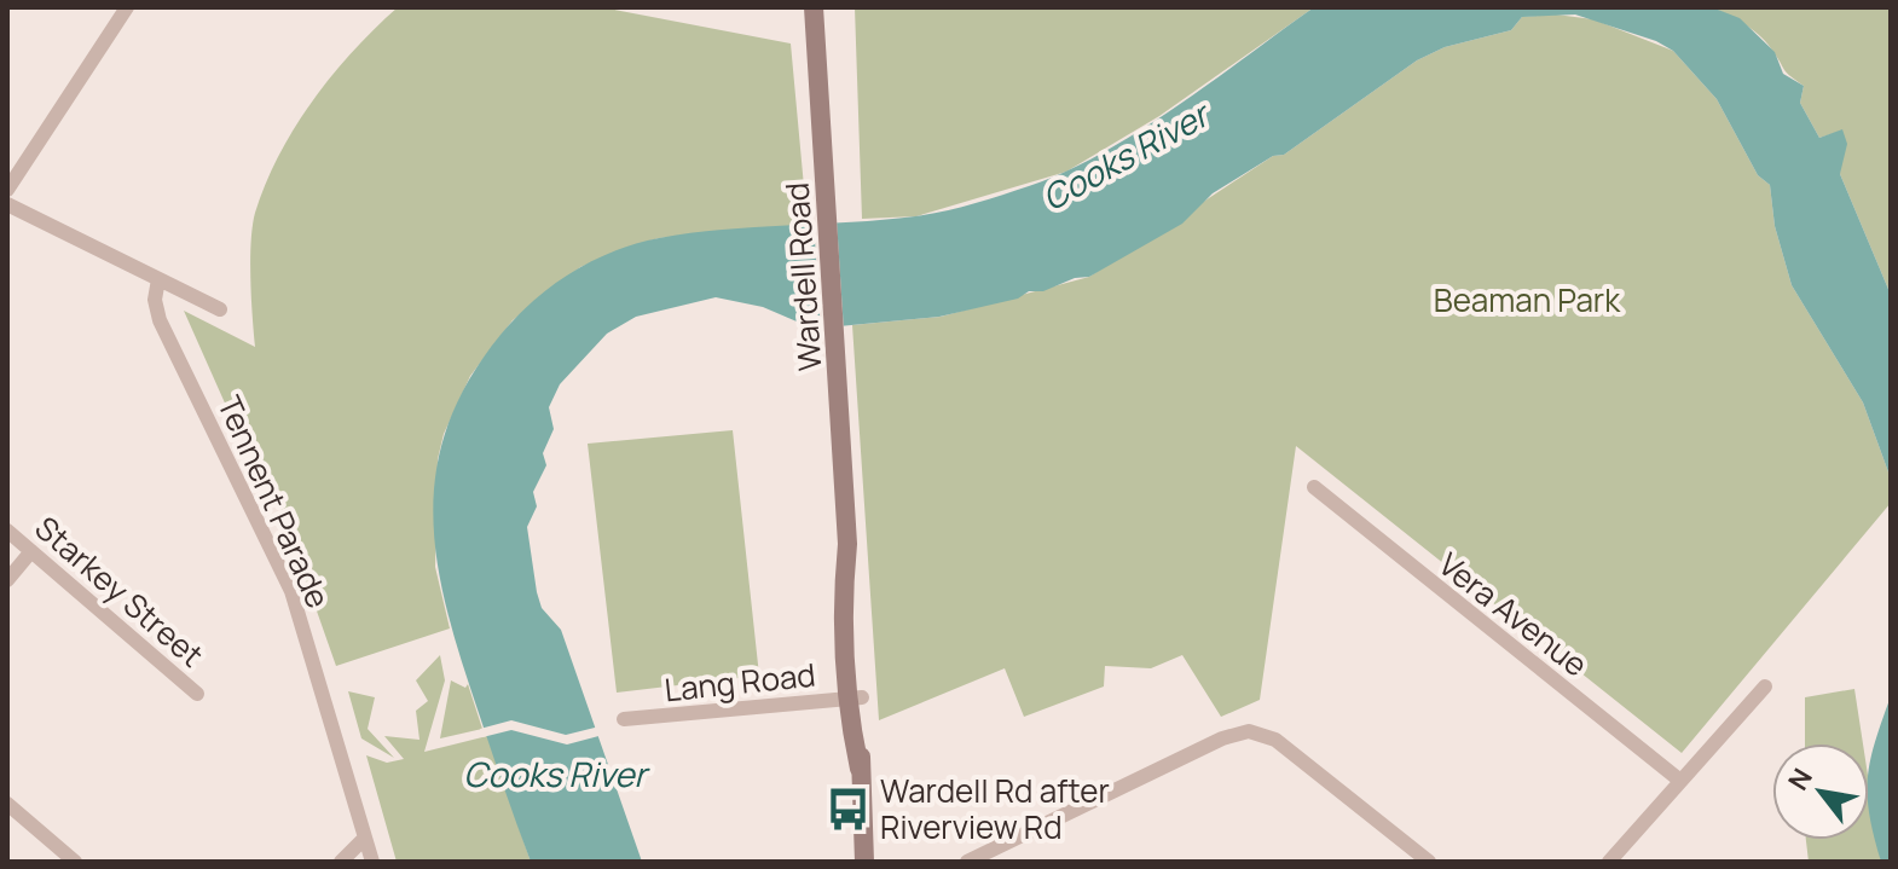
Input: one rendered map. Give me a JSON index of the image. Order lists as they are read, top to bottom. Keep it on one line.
{"streets":{"main road":["Wardell Road"],"street":["Tennent Parade","Starkey Street","Vera Avenue","Lang Road"]},"crossings":[["Wardell Road","Lang Road"]],"water":["Cooks River"],"parks":["Beaman Park"],"places":{"bus stop":["Wardell Rd after Riverview Rd"]},"north":"top left"}
